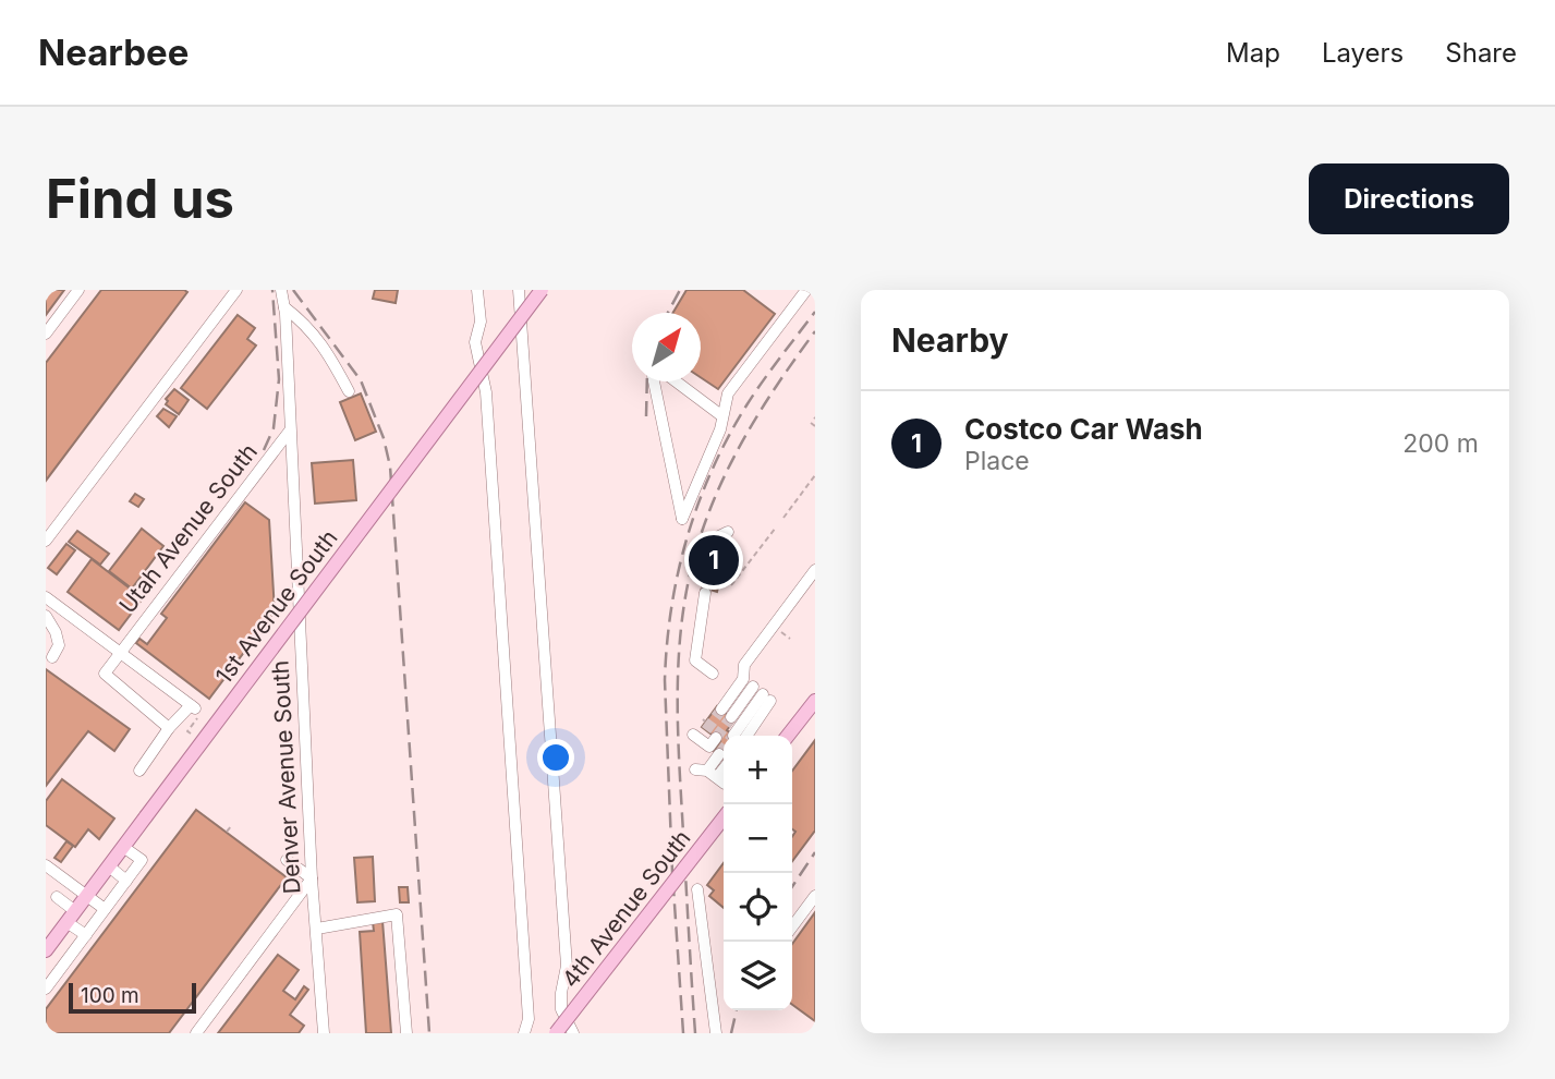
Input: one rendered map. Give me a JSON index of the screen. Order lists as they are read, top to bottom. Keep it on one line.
{"streets":{"main road":["1st Avenue South","4th Avenue South"],"street":["Utah Avenue South","Denver Avenue South"]},"crossings":[["Utah Avenue South","Denver Avenue South"]],"scale_bar":"100 m","north":"top right","page":{"header":"Nearbee","nav":["Map","Layers","Share"],"buttons":"Directions","title":"Find us","heading":"Nearby","list":[{"mark":"1","name":"Costco Car Wash","note":"Place","value":"200 m"}],"pins":"1","map_buttons":["+","−"],"scale":"100 m"}}
